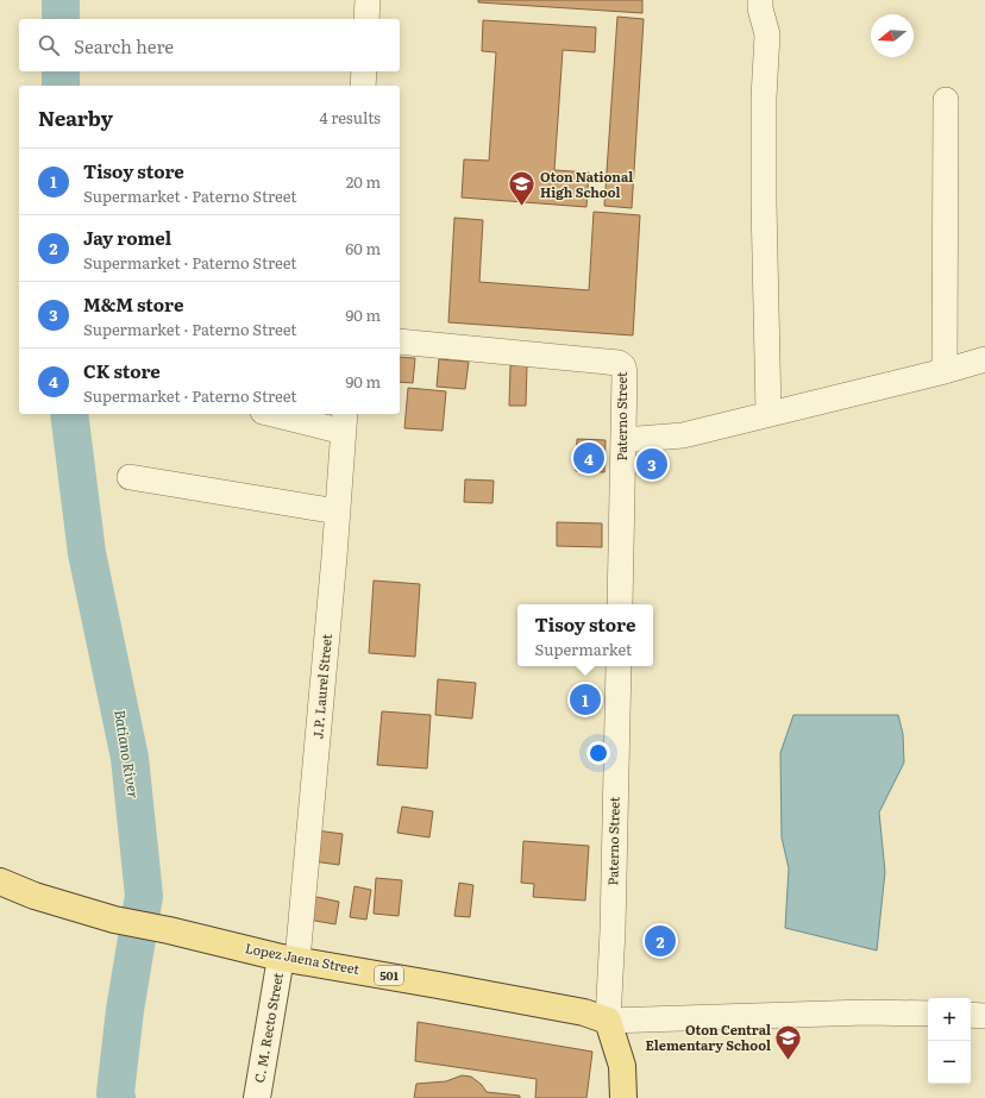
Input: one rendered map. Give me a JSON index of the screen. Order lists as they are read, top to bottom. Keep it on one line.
{"streets":{"main road":["Lopez Jaena Street","501","C. M. Recto Street"],"street":["Paterno Street","J.P. Laurel Street"]},"crossings":[["Paterno Street","Lopez Jaena Street"],["J.P. Laurel Street","Lopez Jaena Street"],["J.P. Laurel Street","C. M. Recto Street"],["Lopez Jaena Street","C. M. Recto Street"]],"water":["Batiano River"],"places":{"school or university":["Oton National High School","Oton Central Elementary School"]},"north":"left","page":{"search":"Search here","heading":["Nearby","4 results"],"list":[{"mark":"1","name":"Tisoy store","note":"Supermarket · Paterno Street","value":"20 m"},{"mark":"2","name":"Jay romel","note":"Supermarket · Paterno Street","value":"60 m"},{"mark":"3","name":"M&M store","note":"Supermarket · Paterno Street","value":"90 m"},{"mark":"4","name":"CK store","note":"Supermarket · Paterno Street","value":"90 m"}],"pins":["4","3","1","2"],"popup":["Tisoy store","Supermarket"],"map_buttons":["+","−"]}}
